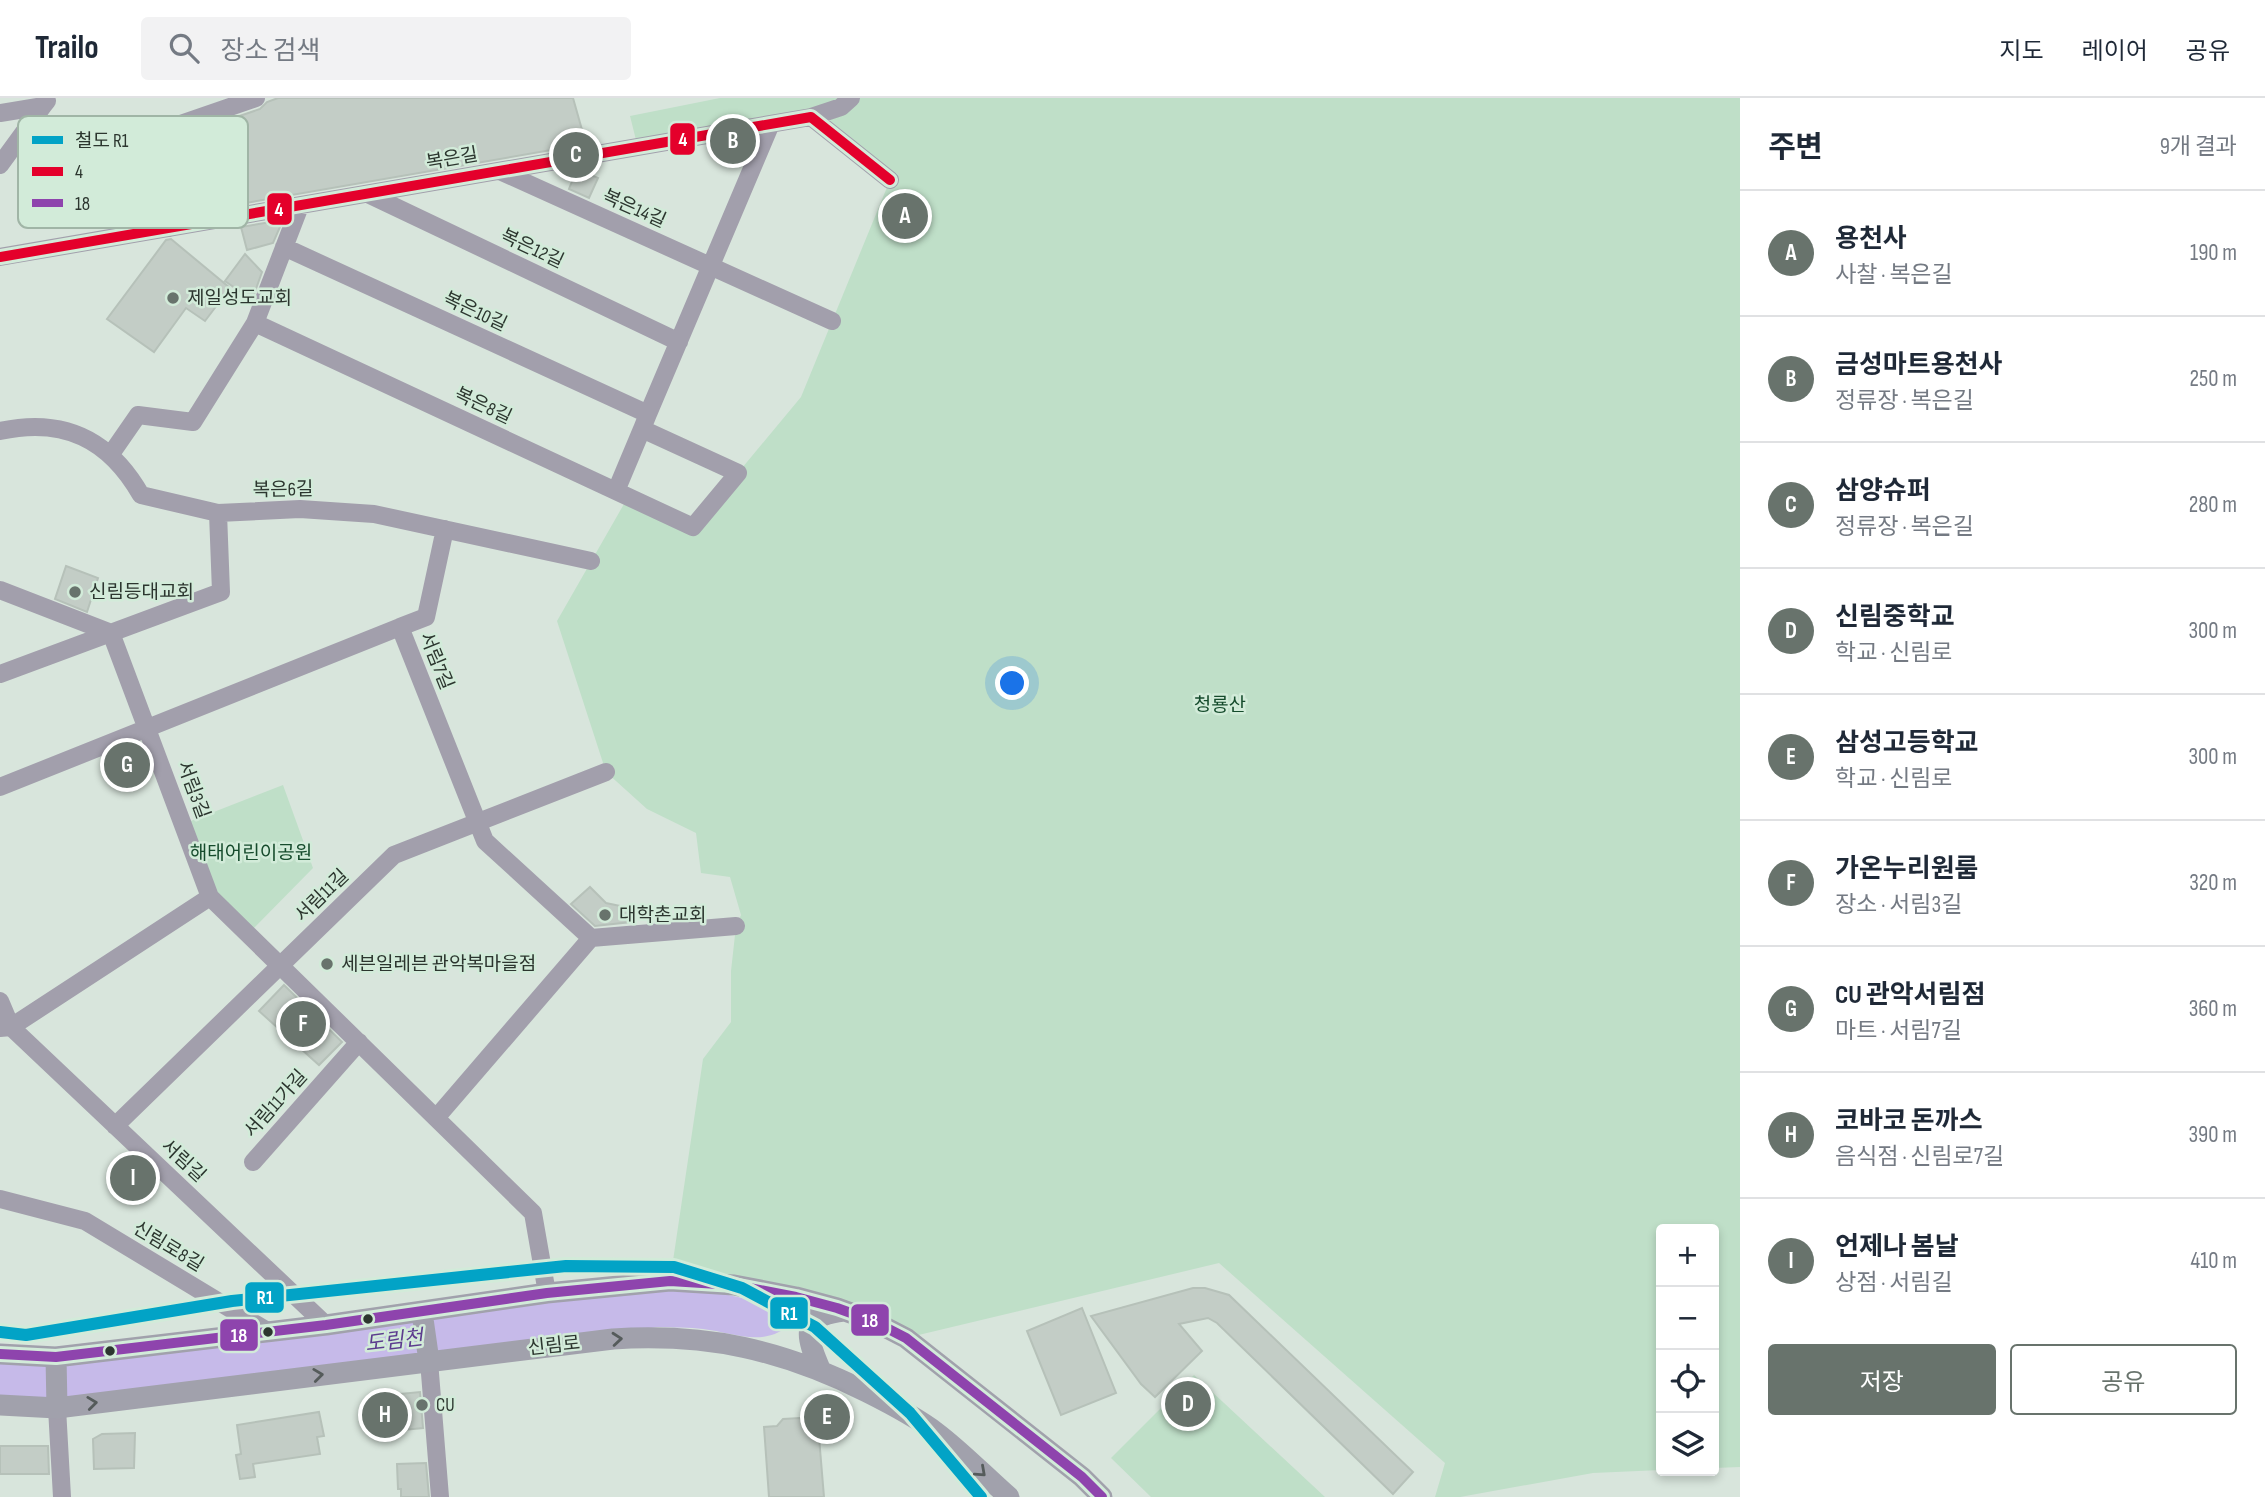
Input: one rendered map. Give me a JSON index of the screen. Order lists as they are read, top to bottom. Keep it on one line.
{"streets":{"main road":["신림로"],"street":["복은길","복은14길","복은12길","복은10길","복은8길","복은6길","서림7길","서림3길","서림11길","서림11가길","서림길","신림로8길"]},"crossings":[["복은길","복은14길"],["복은길","복은12길"],["복은10길","복은8길"],["서림7길","서림3길"],["서림7길","서림11길"],["서림3길","서림11길"],["서림3길","서림11가길"],["서림11길","서림길"]],"water":["도림천"],"parks":["청룡산","해태어린이공원"],"places":["제일성도교회","신림등대교회","대학촌교회","세븐일레븐 관악복마을점","CU"],"lines":["transit line 4","rail line R1","transit line 18"],"legend":["철도 R1","4","18"],"page":{"header":"Trailo","search":"장소 검색","nav":["지도","레이어","공유"],"heading":["주변","9개 결과"],"pins":["B","C","A","G","F","I","D","H","E"],"list":[{"mark":"A","name":"용천사","note":"사찰 · 복은길","value":"190 m"},{"mark":"B","name":"금성마트용천사","note":"정류장 · 복은길","value":"250 m"},{"mark":"C","name":"삼양슈퍼","note":"정류장 · 복은길","value":"280 m"},{"mark":"D","name":"신림중학교","note":"학교 · 신림로","value":"300 m"},{"mark":"E","name":"삼성고등학교","note":"학교 · 신림로","value":"300 m"},{"mark":"F","name":"가온누리원룸","note":"장소 · 서림3길","value":"320 m"},{"mark":"G","name":"CU 관악서림점","note":"마트 · 서림7길","value":"360 m"},{"mark":"H","name":"코바코 돈까스","note":"음식점 · 신림로7길","value":"390 m"},{"mark":"I","name":"언제나 봄날","note":"상점 · 서림길","value":"410 m"}],"map_buttons":["+","−"],"buttons":["저장","공유"]}}
